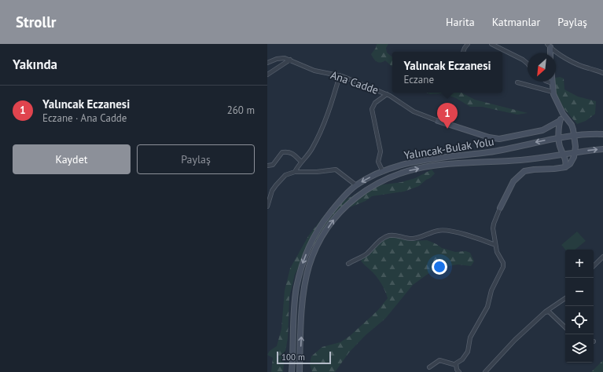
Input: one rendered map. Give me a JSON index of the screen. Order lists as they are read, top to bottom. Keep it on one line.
{"streets":{"main road":["Yalıncak-Bulak Yolu"],"street":["Ana Cadde"]},"scale_bar":"100 m","north":"bottom left","page":{"header":"Strollr","nav":["Harita","Katmanlar","Paylaş"],"heading":"Yakında","popup":["Yalıncak Eczanesi","Eczane"],"list":[{"mark":"1","name":"Yalıncak Eczanesi","note":"Eczane · Ana Cadde","value":"260 m"}],"pins":"1","buttons":["Kaydet","Paylaş"],"map_buttons":["+","−"],"scale":"100 m"}}
